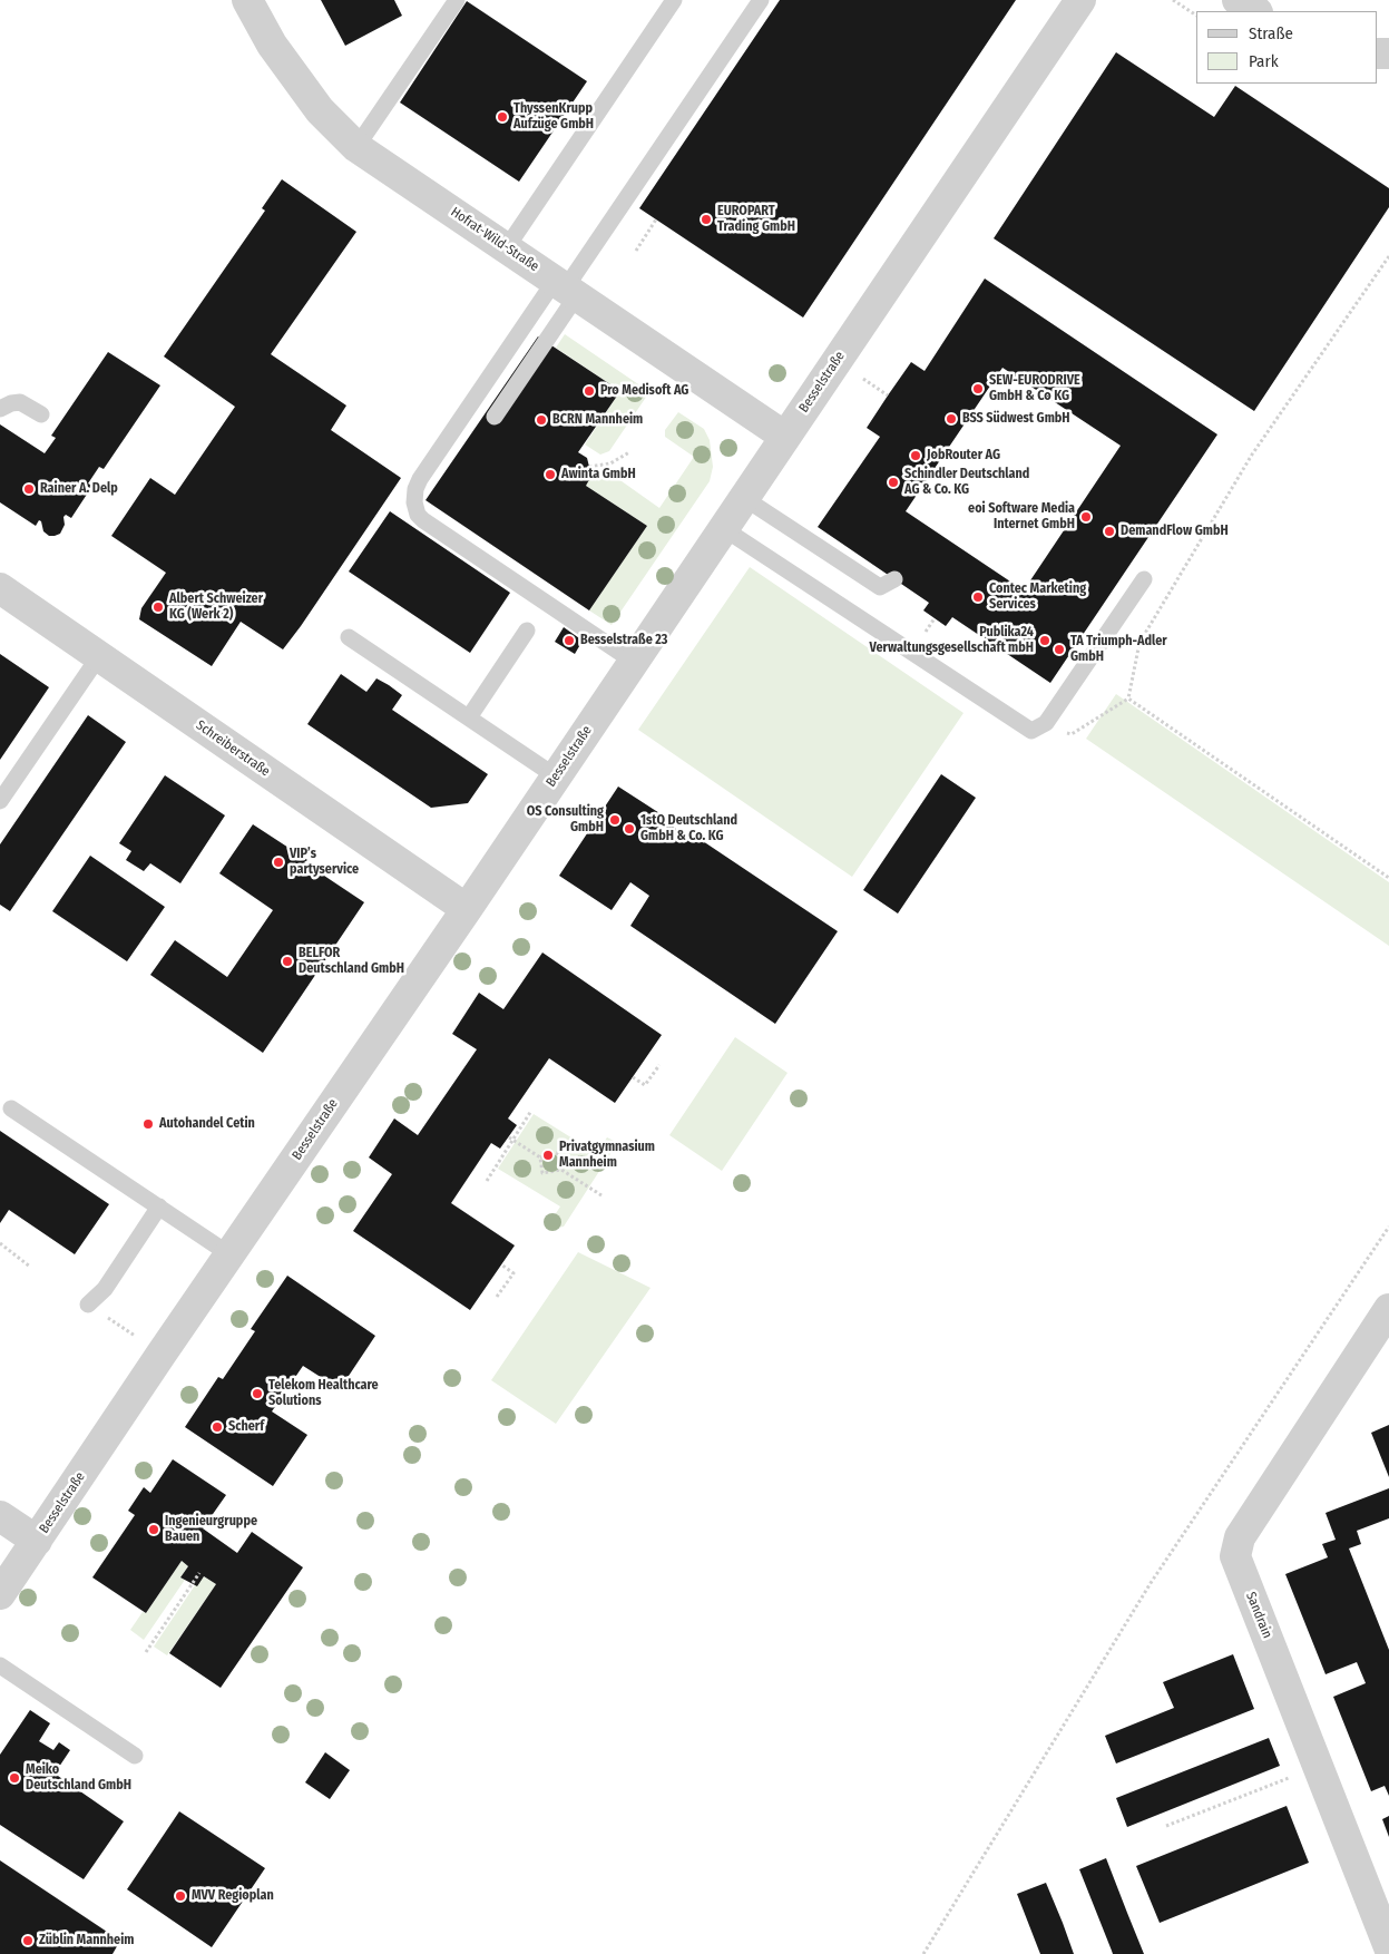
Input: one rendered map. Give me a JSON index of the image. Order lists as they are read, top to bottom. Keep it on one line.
{"streets":{"street":["Hofrat-Wild-Straße","Besselstraße","Schreiberstraße","Sandrain"]},"crossings":[["Hofrat-Wild-Straße","Besselstraße"],["Besselstraße","Schreiberstraße"]],"places":["ThyssenKrupp Aufzüge GmbH","EUROPART Trading GmbH","SEW-EURODRIVE GmbH & Co KG","Pro Medisoft AG","BSS Südwest GmbH","BCRN Mannheim","JobRouter AG","Awinta GmbH","Schindler Deutschland AG & Co. KG","Rainer A. Delp","eoi Software Media Internet GmbH","DemandFlow GmbH","Contec Marketing Services","Albert Schweizer KG (Werk 2)","Besselstraße 23","Publika24 Verwaltungsgesellschaft mbH","TA Triumph-Adler GmbH","OS Consulting GmbH","1stQ Deutschland GmbH & Co. KG","VIP’s partyservice","BELFOR Deutschland GmbH","Autohandel Cetin","Privatgymnasium Mannheim","Telekom Healthcare Solutions","Scherf","Ingenieurgruppe Bauen","Meiko Deutschland GmbH","MVV Regioplan","Züblin Mannheim"],"legend":["Straße","Park"]}
